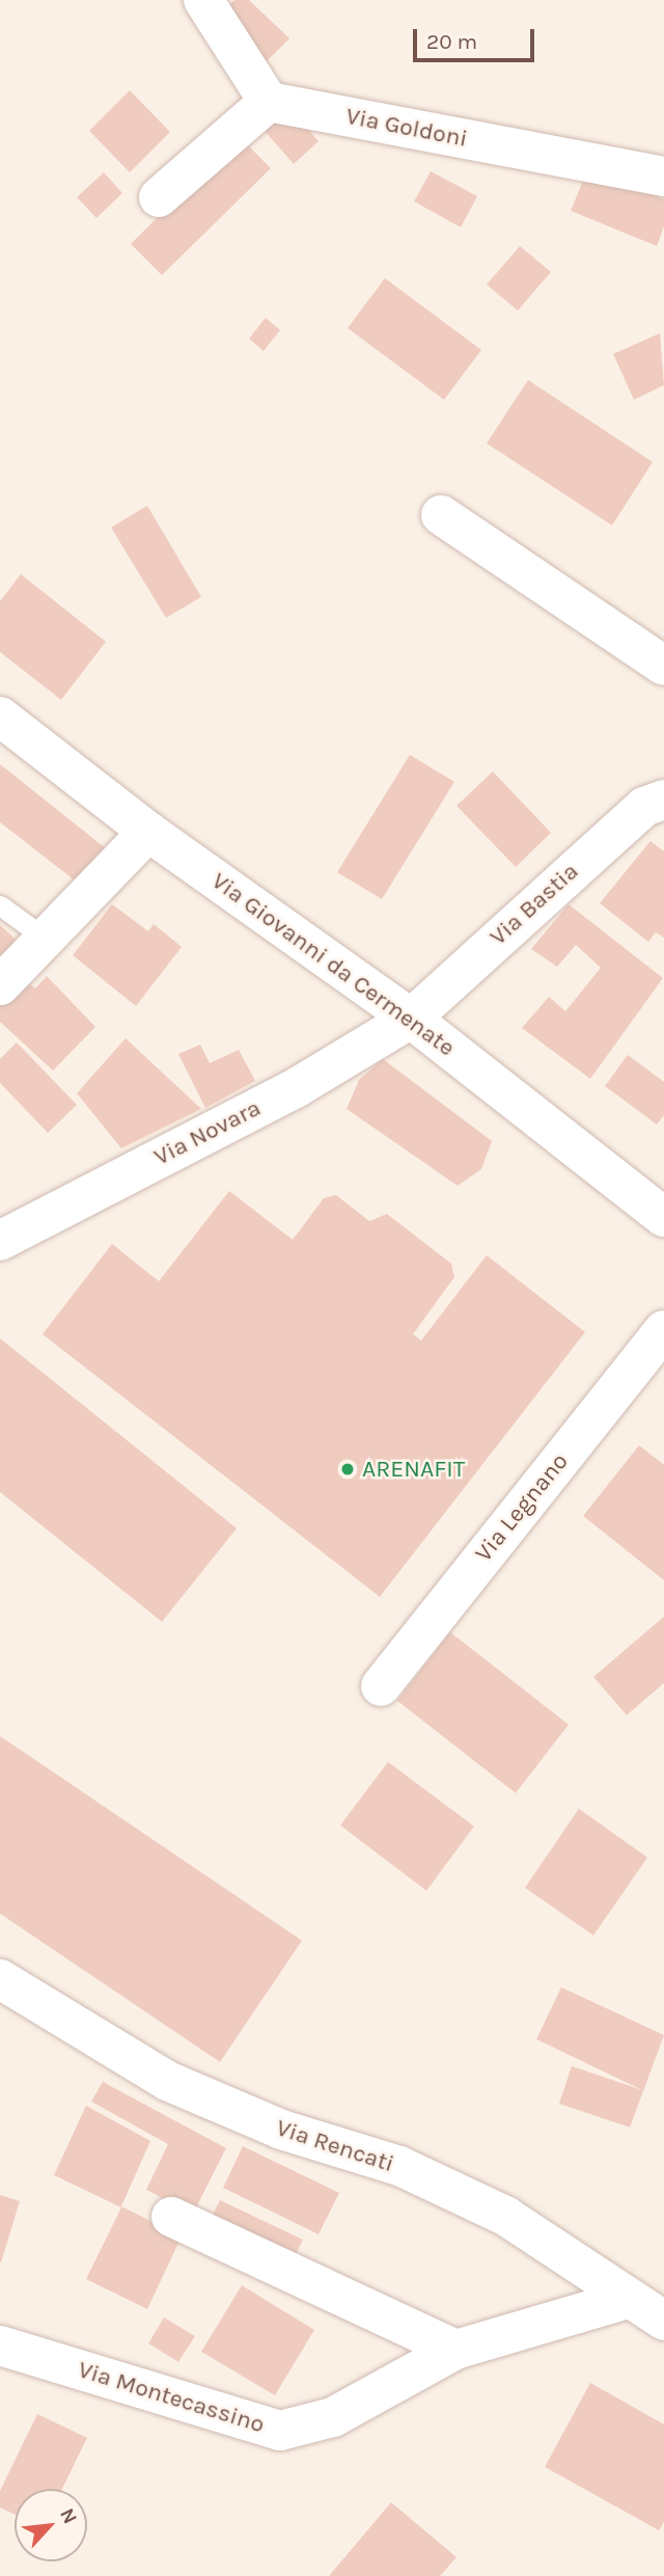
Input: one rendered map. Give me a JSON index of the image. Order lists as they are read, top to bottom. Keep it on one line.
{"streets":{"street":["Via Goldoni","Via Bastia","Via Giovanni da Cermenate","Via Novara","Via Legnano","Via Rencati","Via Montecassino"]},"crossings":[["Via Bastia","Via Giovanni da Cermenate"],["Via Bastia","Via Novara"],["Via Giovanni da Cermenate","Via Novara"],["Via Rencati","Via Montecassino"]],"places":["ARENAFIT"],"scale_bar":"20 m","north":"top right"}
